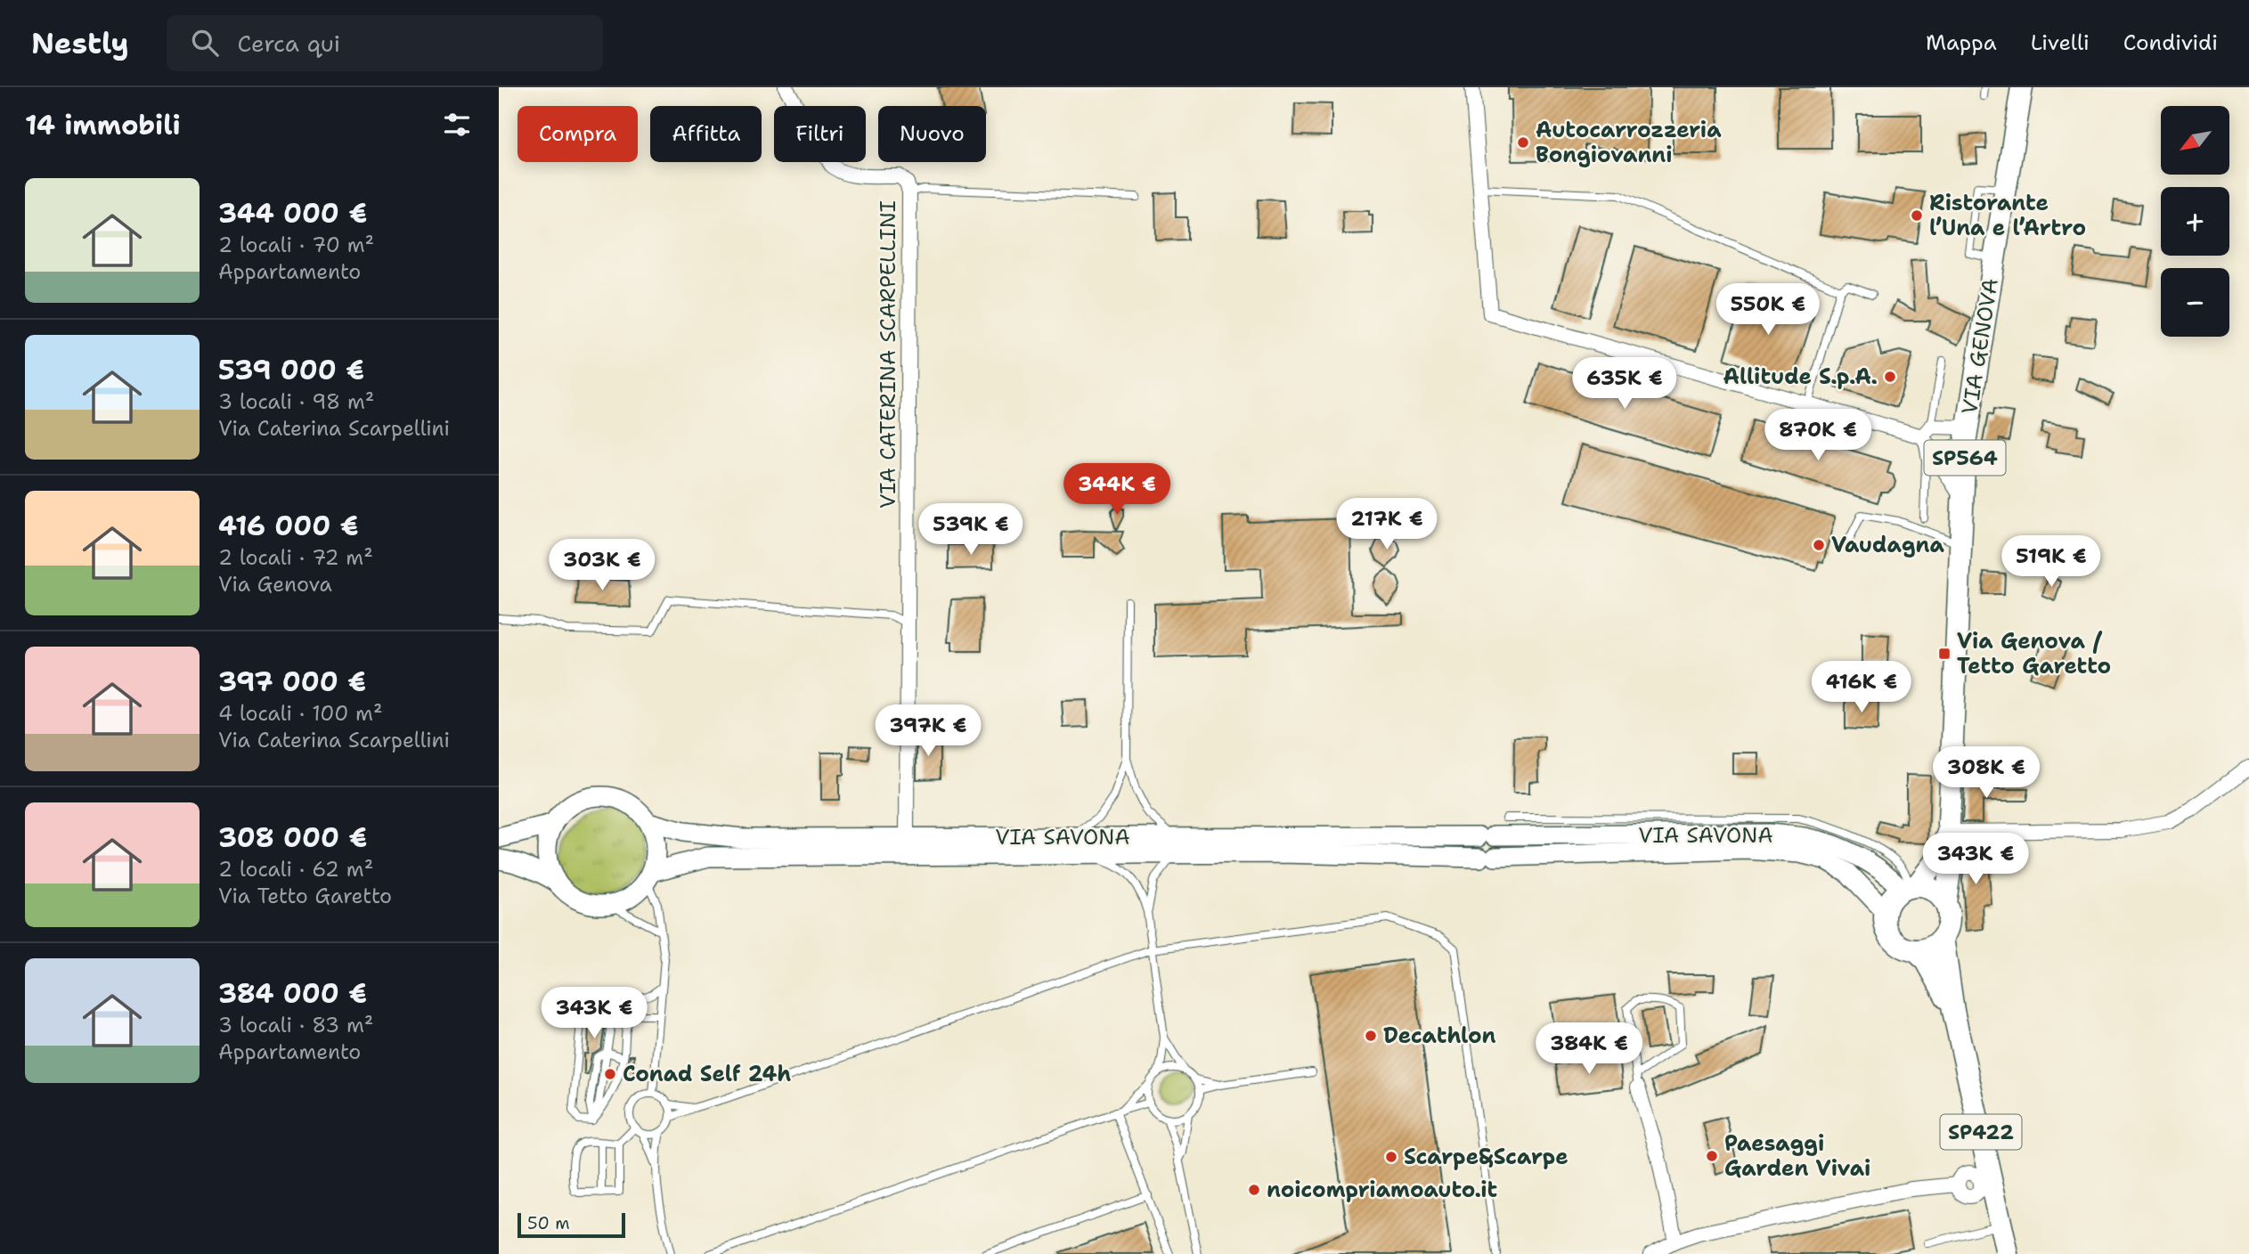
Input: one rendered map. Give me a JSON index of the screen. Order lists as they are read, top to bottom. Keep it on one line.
{"streets":{"main road":["VIA GENOVA","SP564","SP422"],"street":["VIA CATERINA SCARPELLINI","VIA SAVONA"]},"crossings":[["VIA GENOVA","VIA SAVONA"],["VIA GENOVA","SP422"],["VIA CATERINA SCARPELLINI","VIA SAVONA"],["VIA SAVONA","SP422"]],"places":{"other":["Autocarrozzeria Bongiovanni","Ristorante l’Una e l’Artro","Allitude S.p.A.","Vaudagna","Decathlon","Conad Self 24h","Paesaggi Garden Vivai","Scarpe&Scarpe","noicompriamoauto.it"],"transit":["Via Genova / Tetto Garetto"]},"scale_bar":"50 m","north":"bottom left","page":{"header":"Nestly","search":"Cerca qui","nav":["Mappa","Livelli","Condividi"],"heading":"14 immobili","map_buttons":["+","−"],"chip":["Compra","Affitta","Filtri","Nuovo"],"list":[{"name":"344 000 €","note":"2 locali · 70 m² · Appartamento"},{"name":"539 000 €","note":"3 locali · 98 m² · Via Caterina Scarpellini"},{"name":"416 000 €","note":"2 locali · 72 m² · Via Genova"},{"name":"397 000 €","note":"4 locali · 100 m² · Via Caterina Scarpellini"},{"name":"308 000 €","note":"2 locali · 62 m² · Via Tetto Garetto"},{"name":"384 000 €","note":"3 locali · 83 m² · Appartamento"}],"price":["550K €","635K €","870K €","344K €","217K €","539K €","519K €","303K €","416K €","397K €","308K €","343K €","343K €","384K €"],"scale":"50 m"}}
